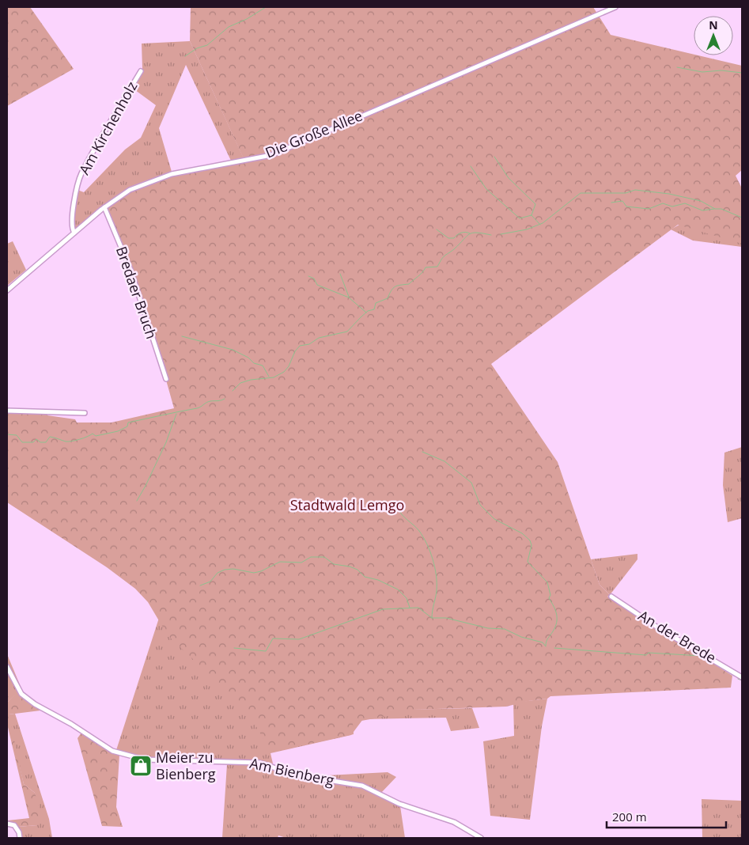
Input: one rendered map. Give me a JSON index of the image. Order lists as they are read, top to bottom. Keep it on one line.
{"streets":{"street":["Am Kirchenholz","Die Große Allee","Bredaer Bruch","An der Brede","Am Bienberg"]},"crossings":[["Am Kirchenholz","Die Große Allee"],["Die Große Allee","Bredaer Bruch"]],"parks":["Stadtwald Lemgo"],"places":{"shop":["Meier zu Bienberg"]},"scale_bar":"200 m","north":"top"}
